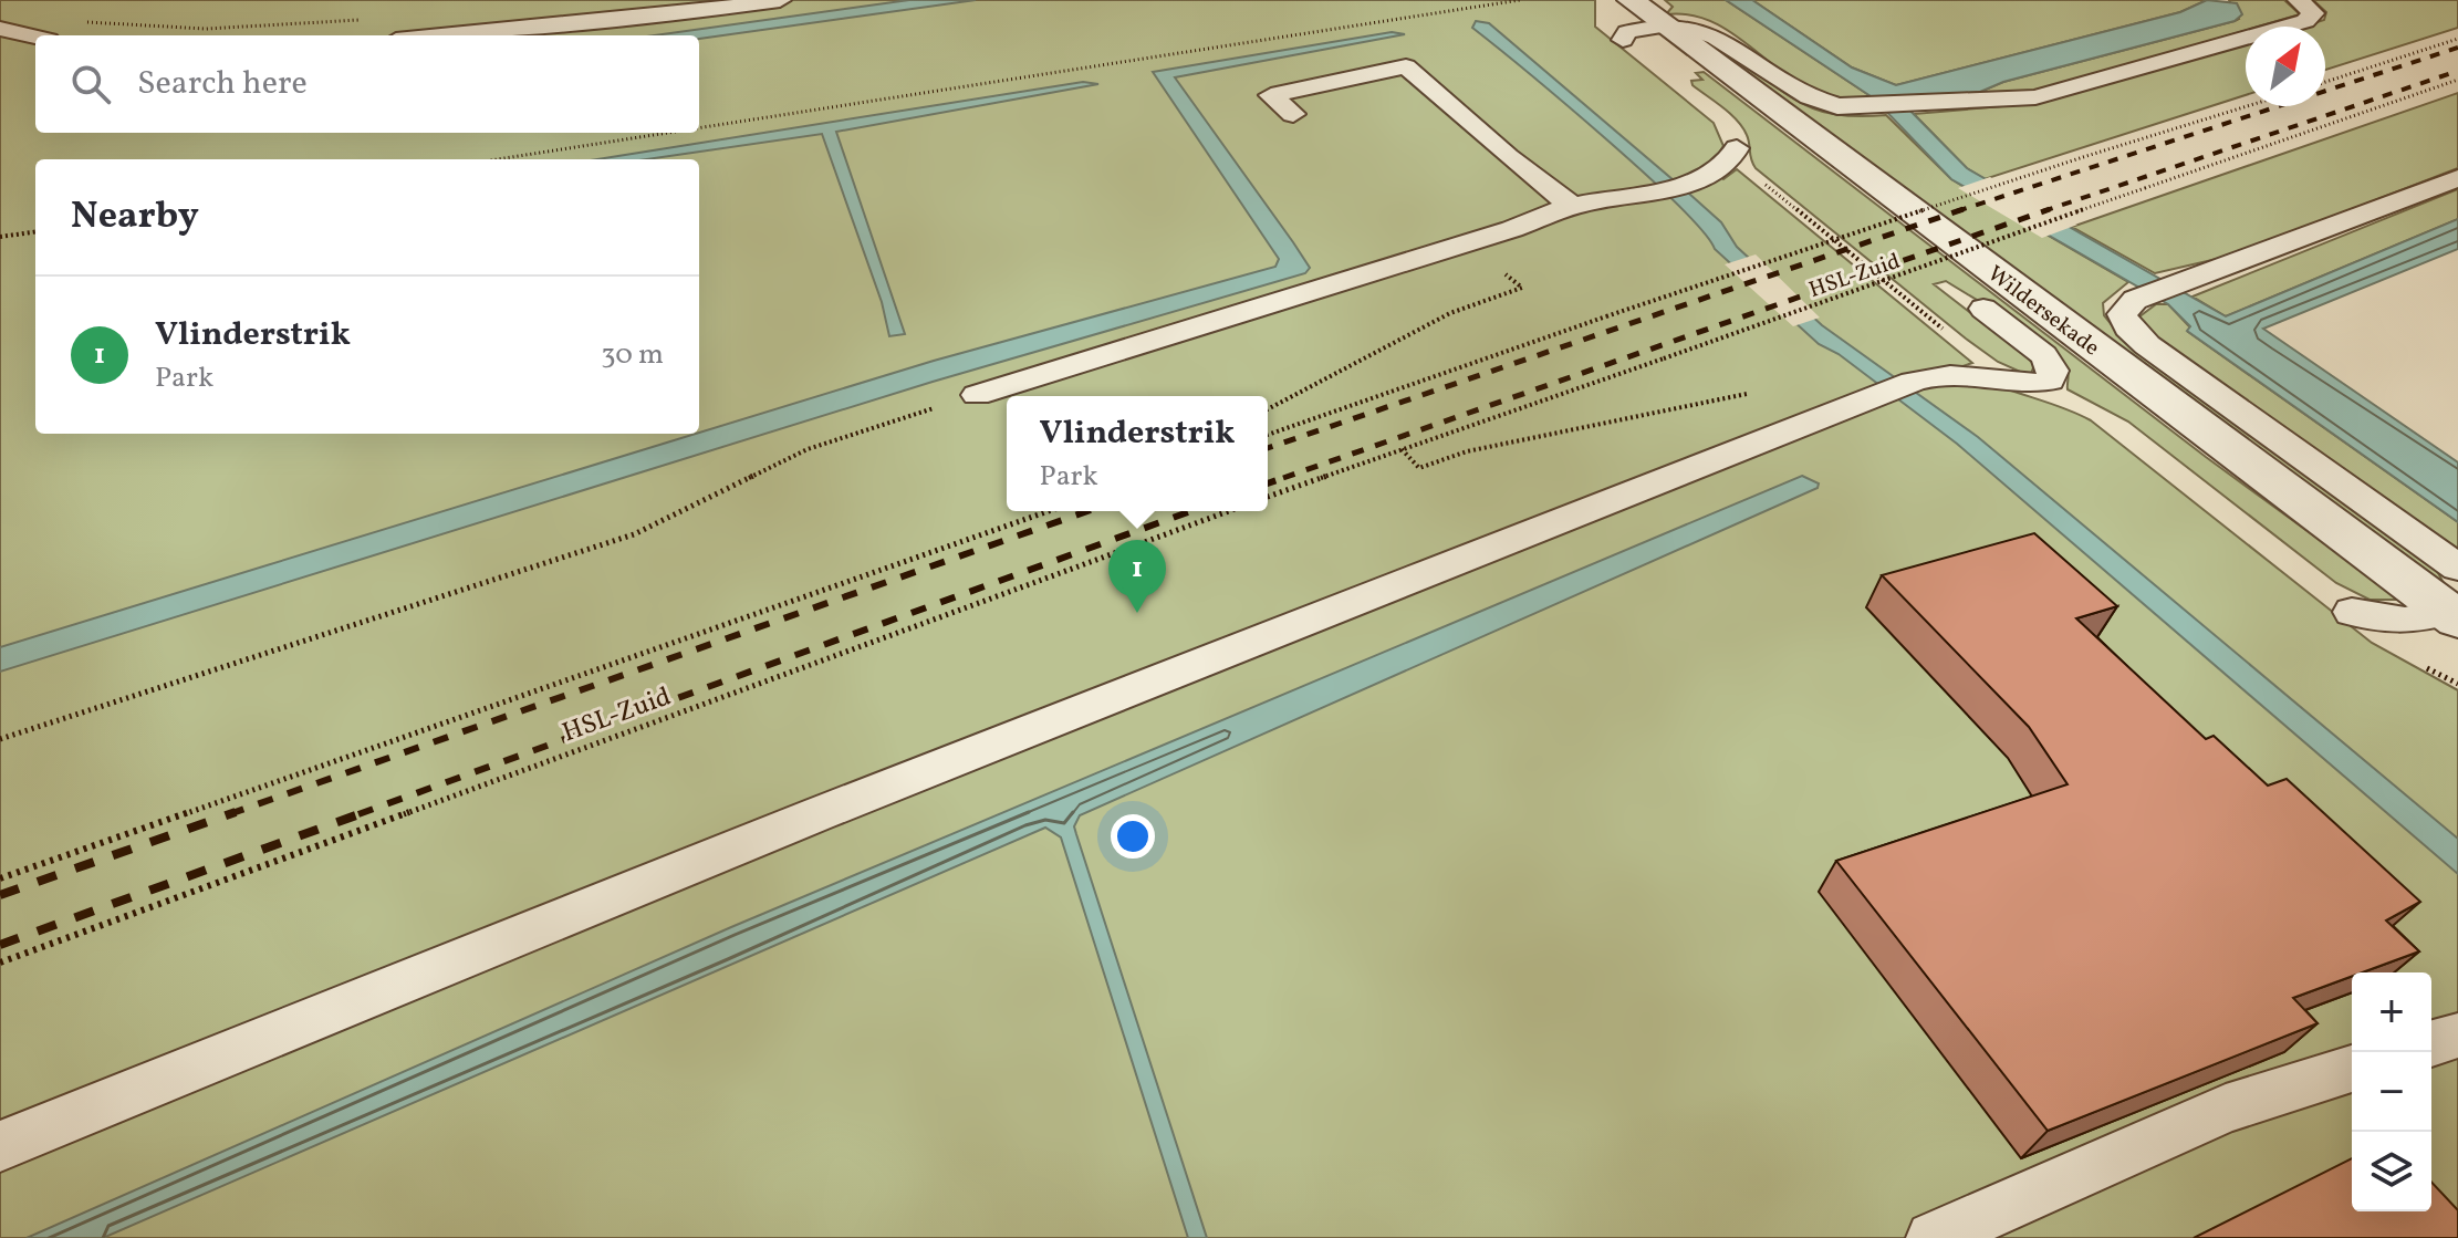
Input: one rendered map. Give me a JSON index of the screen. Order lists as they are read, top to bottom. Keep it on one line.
{"streets":{"street":["Wildersekade"],"path":["HSL-Zuid"]},"north":"top right","page":{"search":"Search here","heading":"Nearby","list":[{"mark":"1","name":"Vlinderstrik","note":"Park","value":"30 m"}],"popup":["Vlinderstrik","Park"],"pins":"1","map_buttons":["+","−"]}}
